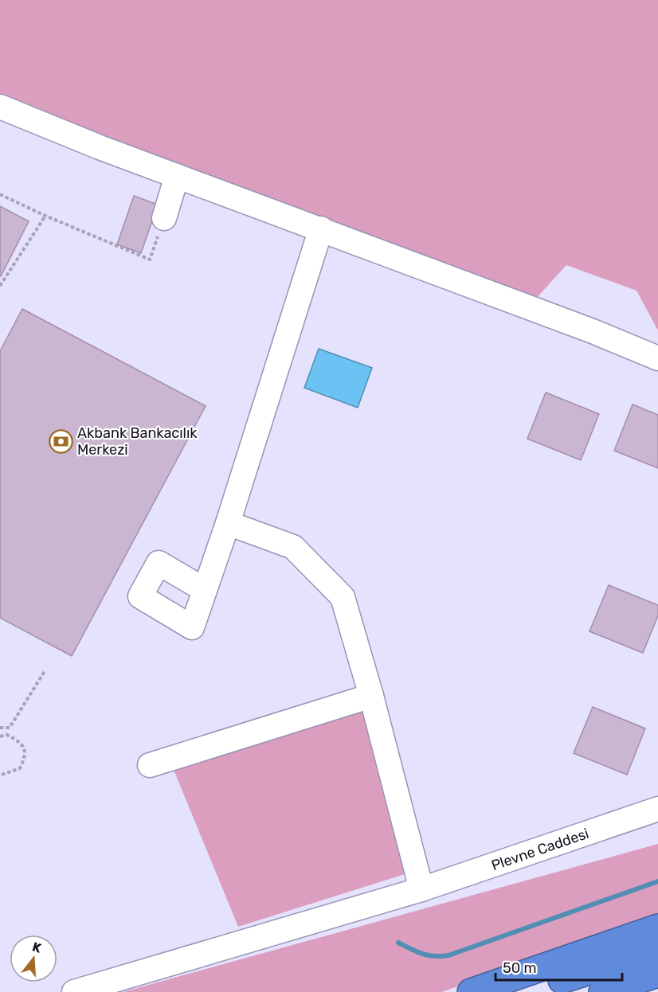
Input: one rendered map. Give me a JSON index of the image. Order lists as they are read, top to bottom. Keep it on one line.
{"streets":{"street":["Plevne Caddesi"]},"places":{"bank":["Akbank Bankacılık Merkezi"]},"scale_bar":"50 m","north":"top"}
